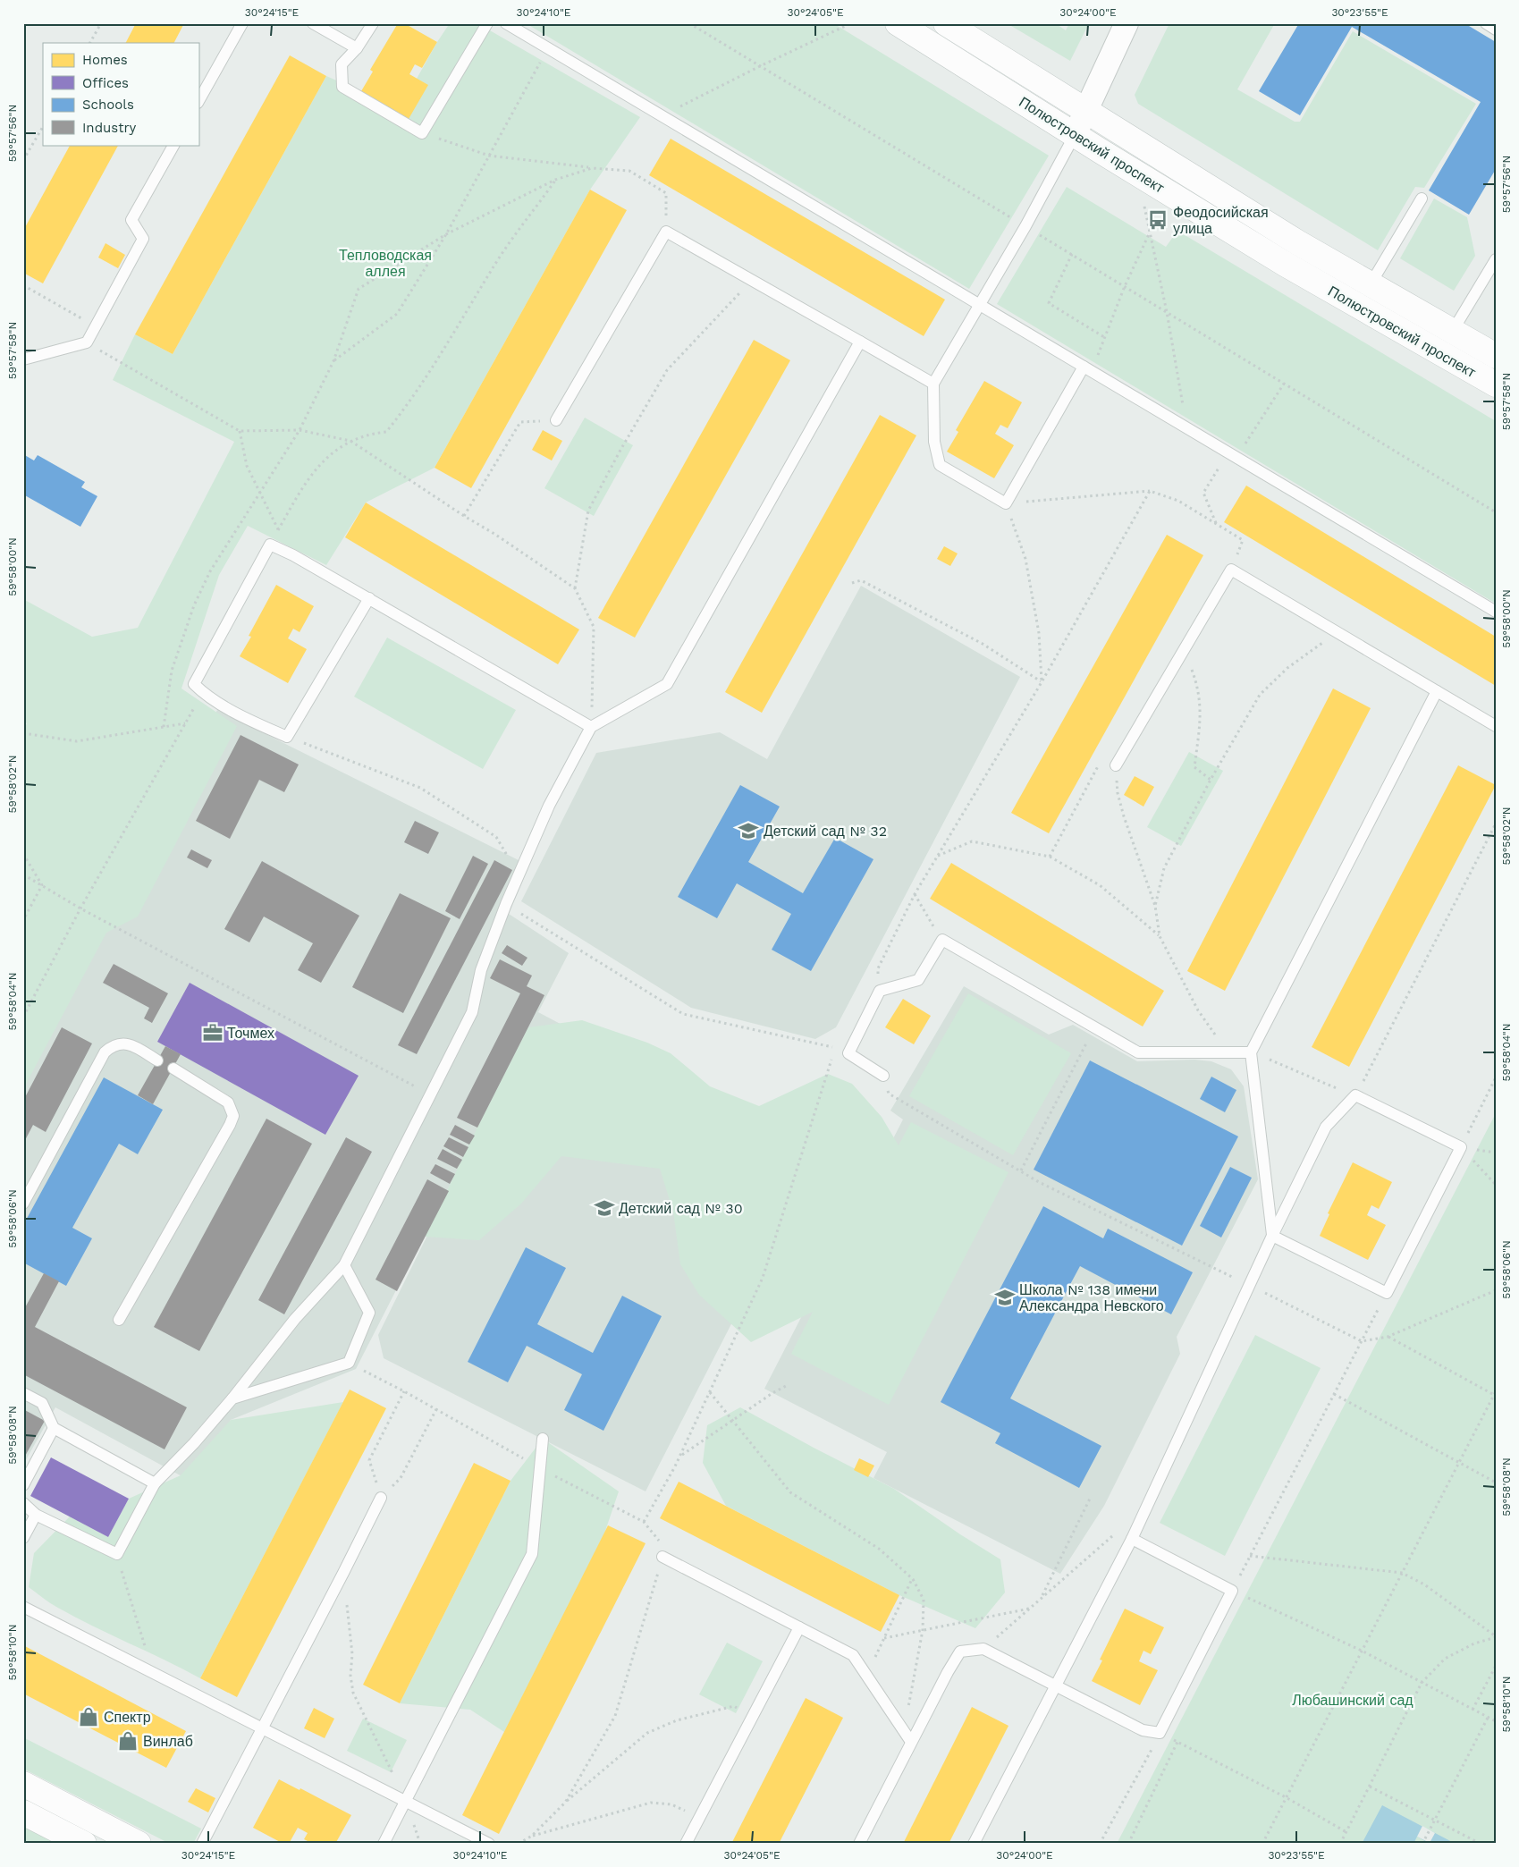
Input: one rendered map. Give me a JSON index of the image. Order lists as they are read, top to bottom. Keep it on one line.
{"streets":{"main road":["Полюстровский проспект"]},"parks":["Тепловодская аллея","Любашинский сад"],"places":{"bus stop":["Феодосийская улица"],"school or university":["Детский сад № 32","Детский сад № 30","Школа № 138 имени Александра Невского"],"office":["Точмех"],"shop":["Спектр","Винлаб"]},"legend":["Homes","Offices","Schools","Industry"],"coordinates":["30°24'15\"E","30°24'10\"E","30°24'05\"E","30°24'00\"E","30°23'55\"E","59°57'56\"N","59°57'58\"N","59°58'00\"N","59°58'02\"N","59°58'04\"N","59°58'06\"N","59°58'08\"N","59°58'10\"N"]}
